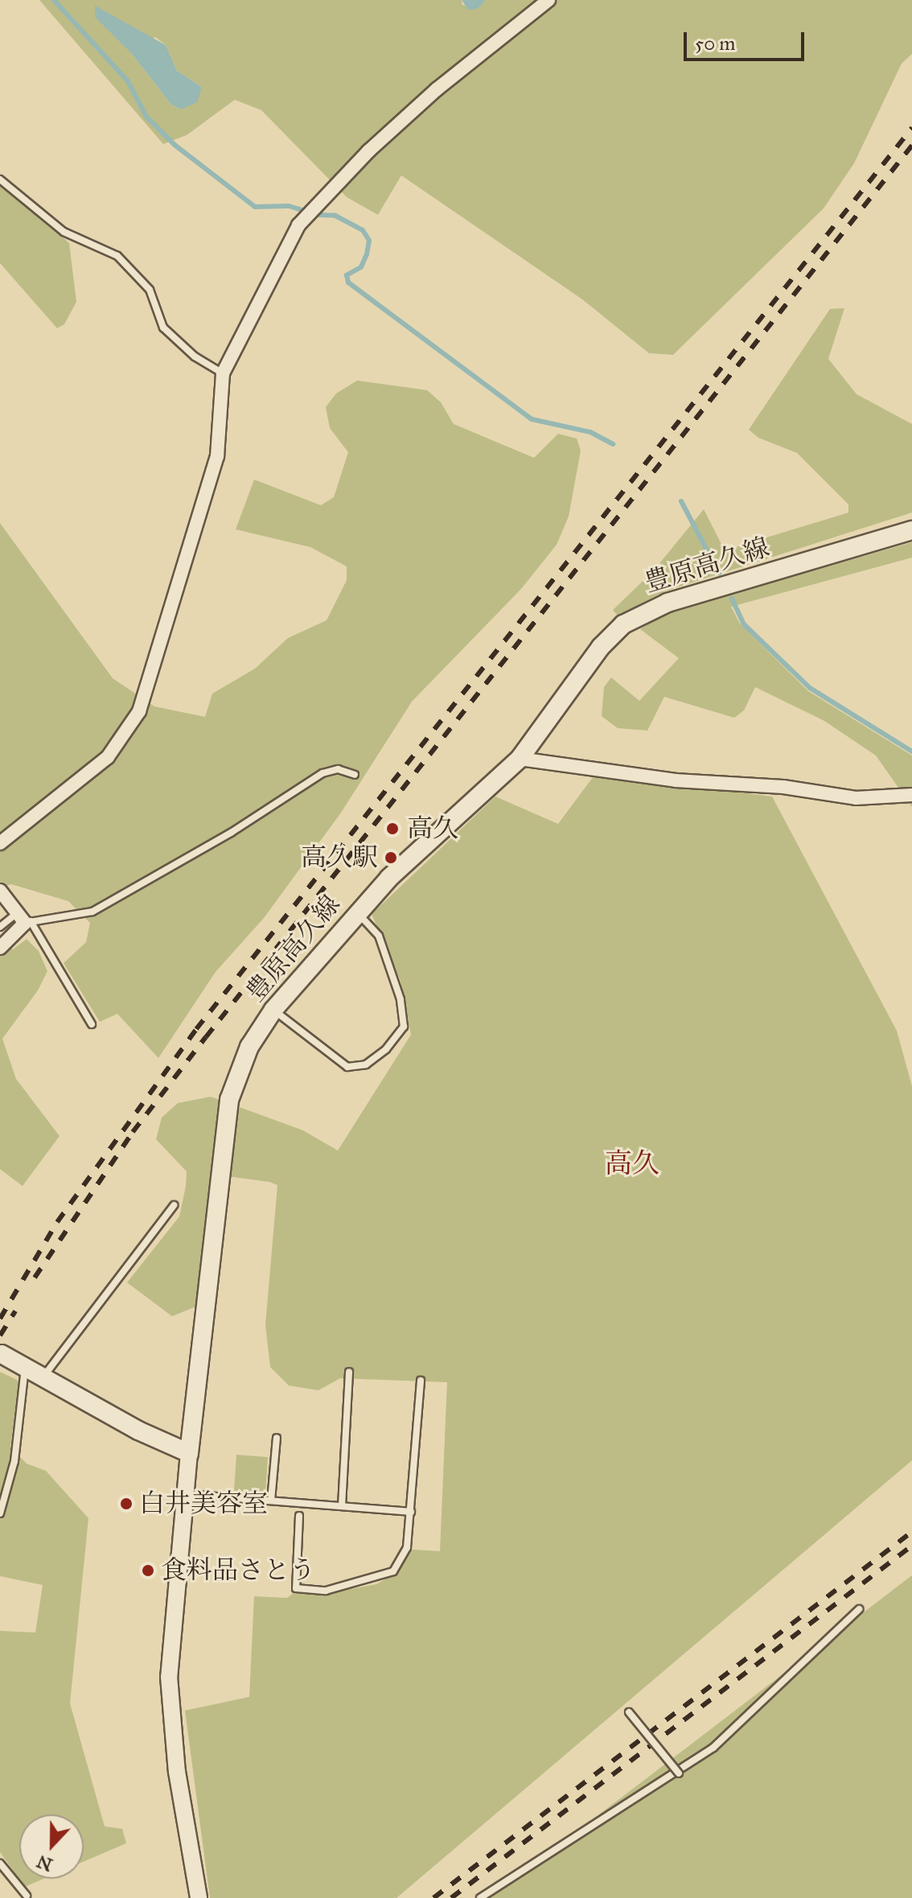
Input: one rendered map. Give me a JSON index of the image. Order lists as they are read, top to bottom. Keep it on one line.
{"streets":{"main road":["豊原高久線"]},"districts":["高久"],"places":["高久","高久駅","白井美容室","食料品さとう"],"scale_bar":"50 m","north":"bottom"}
